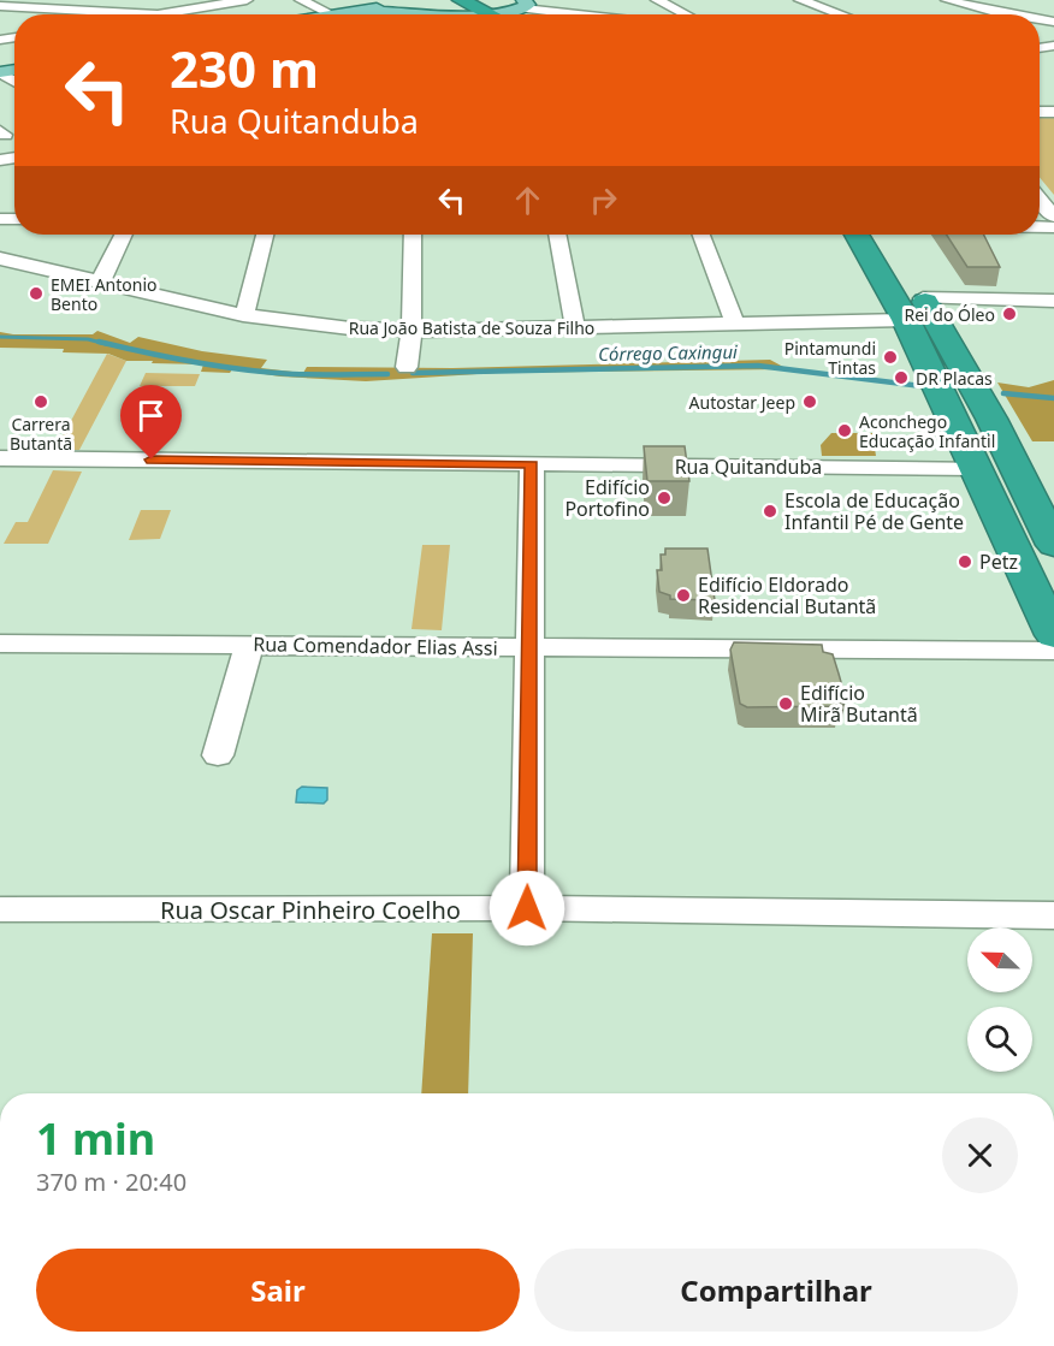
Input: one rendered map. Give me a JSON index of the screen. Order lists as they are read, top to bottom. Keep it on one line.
{"streets":{"street":["Rua João Batista de Souza Filho","Rua Quitanduba","Rua Comendador Elias Assi","Rua Oscar Pinheiro Coelho"]},"water":["Córrego Caxingui"],"places":["EMEI Antonio Bento","Rei do Óleo","Pintamundi Tintas","DR Placas","Carrera Butantã","Autostar Jeep","Aconchego Educação Infantil","Edifício Portofino","Escola de Educação Infantil Pé de Gente","Petz","Edifício Eldorado Residencial Butantã","Edifício Mirã Butantã"],"north":"top left","page":{"turn":["230 m","Rua Quitanduba"],"heading":["1 min","370 m · 20:40"],"buttons":["Sair","Compartilhar"]}}
